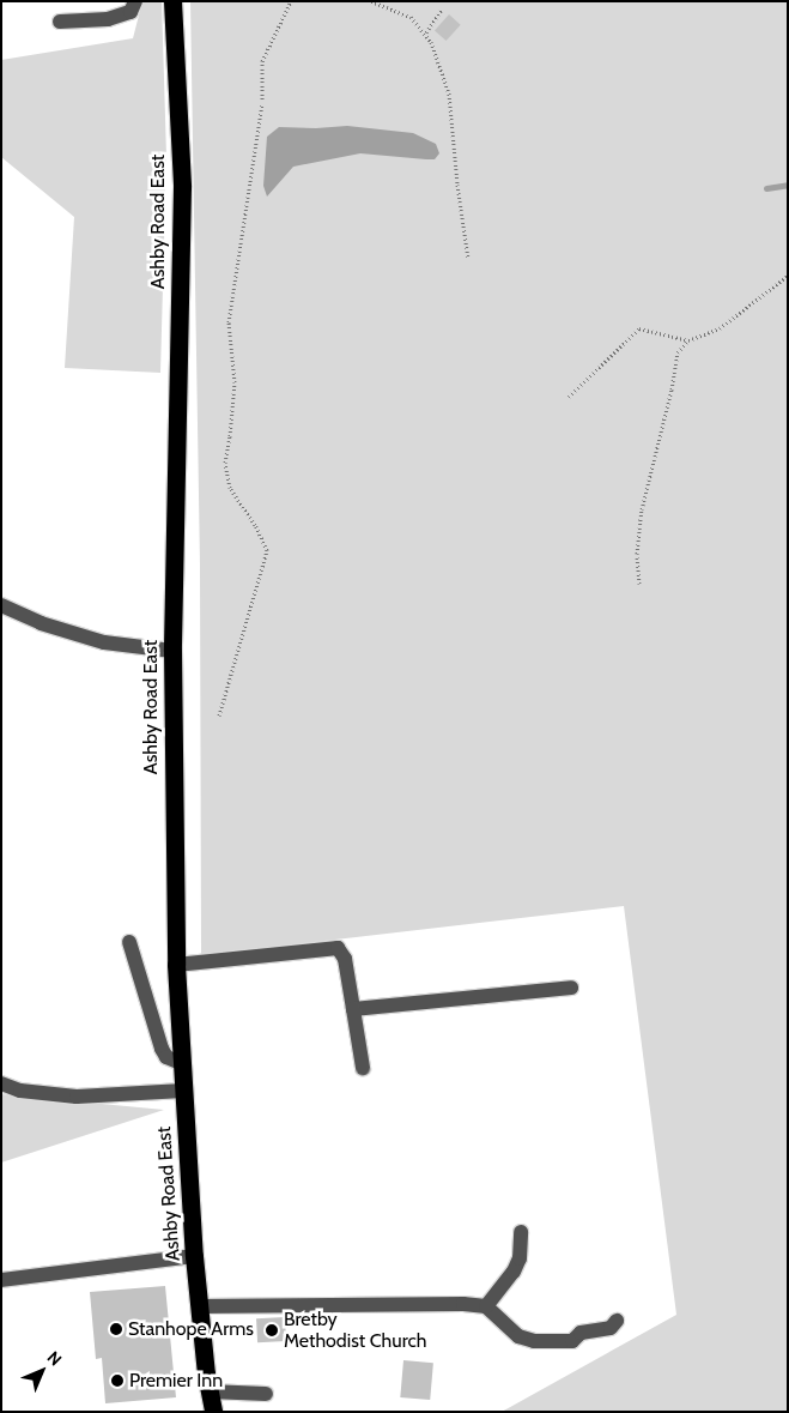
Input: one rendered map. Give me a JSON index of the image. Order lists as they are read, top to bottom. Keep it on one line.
{"streets":{"highway":["Ashby Road East"]},"places":["Stanhope Arms","Bretby Methodist Church","Premier Inn"],"north":"top right"}
